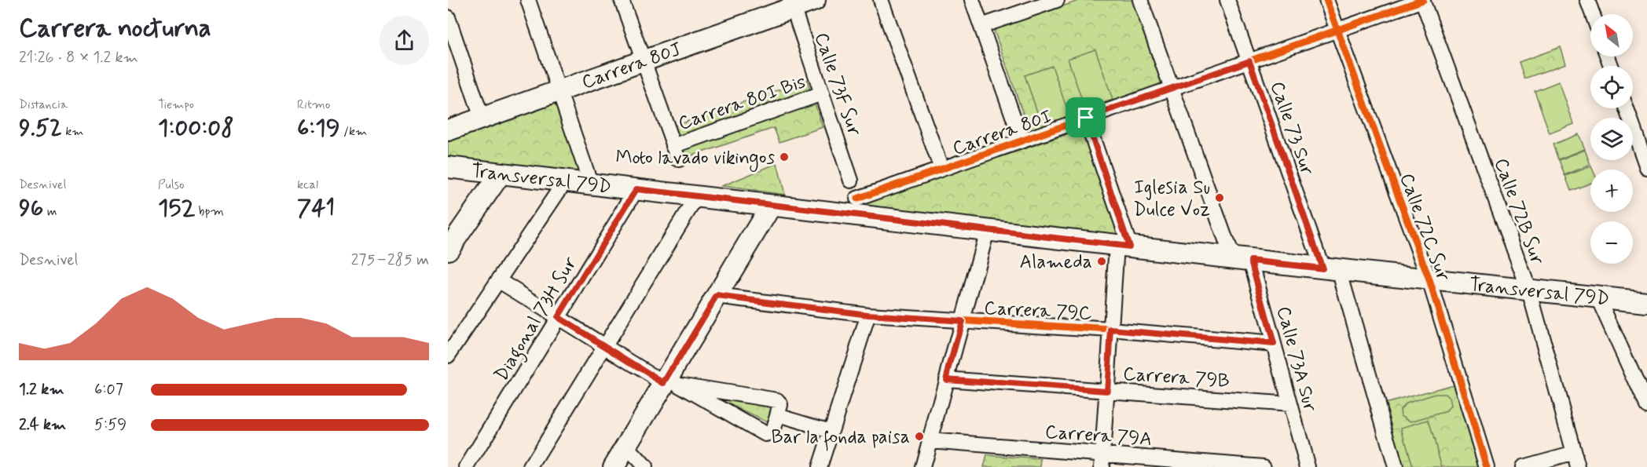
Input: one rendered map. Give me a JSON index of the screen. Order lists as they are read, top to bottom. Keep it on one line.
{"streets":{"main road":["Carrera 80J","Transversal 79D"],"street":["Calle 73F Sur","Carrera 80I Bis","Calle 73 Sur","Carrera 80I","Calle 72B Sur","Calle 72C Sur","Carrera 79C","Diagonal 73H Sur","Calle 73A Sur","Carrera 79B","Carrera 79A"]},"crossings":[["Carrera 80J","Calle 73F Sur"],["Carrera 80J","Carrera 80I Bis"],["Calle 73F Sur","Carrera 80I Bis"],["Calle 73 Sur","Carrera 80I"],["Calle 73 Sur","Transversal 79D"],["Carrera 80I","Calle 72B Sur"],["Carrera 80I","Calle 72C Sur"],["Carrera 80I","Calle 73A Sur"],["Transversal 79D","Calle 72B Sur"],["Transversal 79D","Calle 72C Sur"],["Transversal 79D","Diagonal 73H Sur"],["Transversal 79D","Calle 73A Sur"],["Carrera 79C","Calle 73A Sur"],["Calle 73A Sur","Carrera 79B"]],"places":["Moto lavado vikingos","Iglesia Su Dulce Voz","Alameda","Bar la fonda paisa"],"north":"top left","page":{"heading":["Carrera nocturna","21:26 · 8 × 1.2 km"],"map_buttons":["+","−"],"stats":[["Distancia","9.52 km"],["Tiempo","1:00:08"],["Ritmo","6:19 /km"],["Desnivel","96 m"],["Pulso","152 bpm"],["kcal","741"]],"chart":["Desnivel","275–285 m"],"list":[{"name":"1.2 km","note":"6:07"},{"name":"2.4 km","note":"5:59"}]}}
